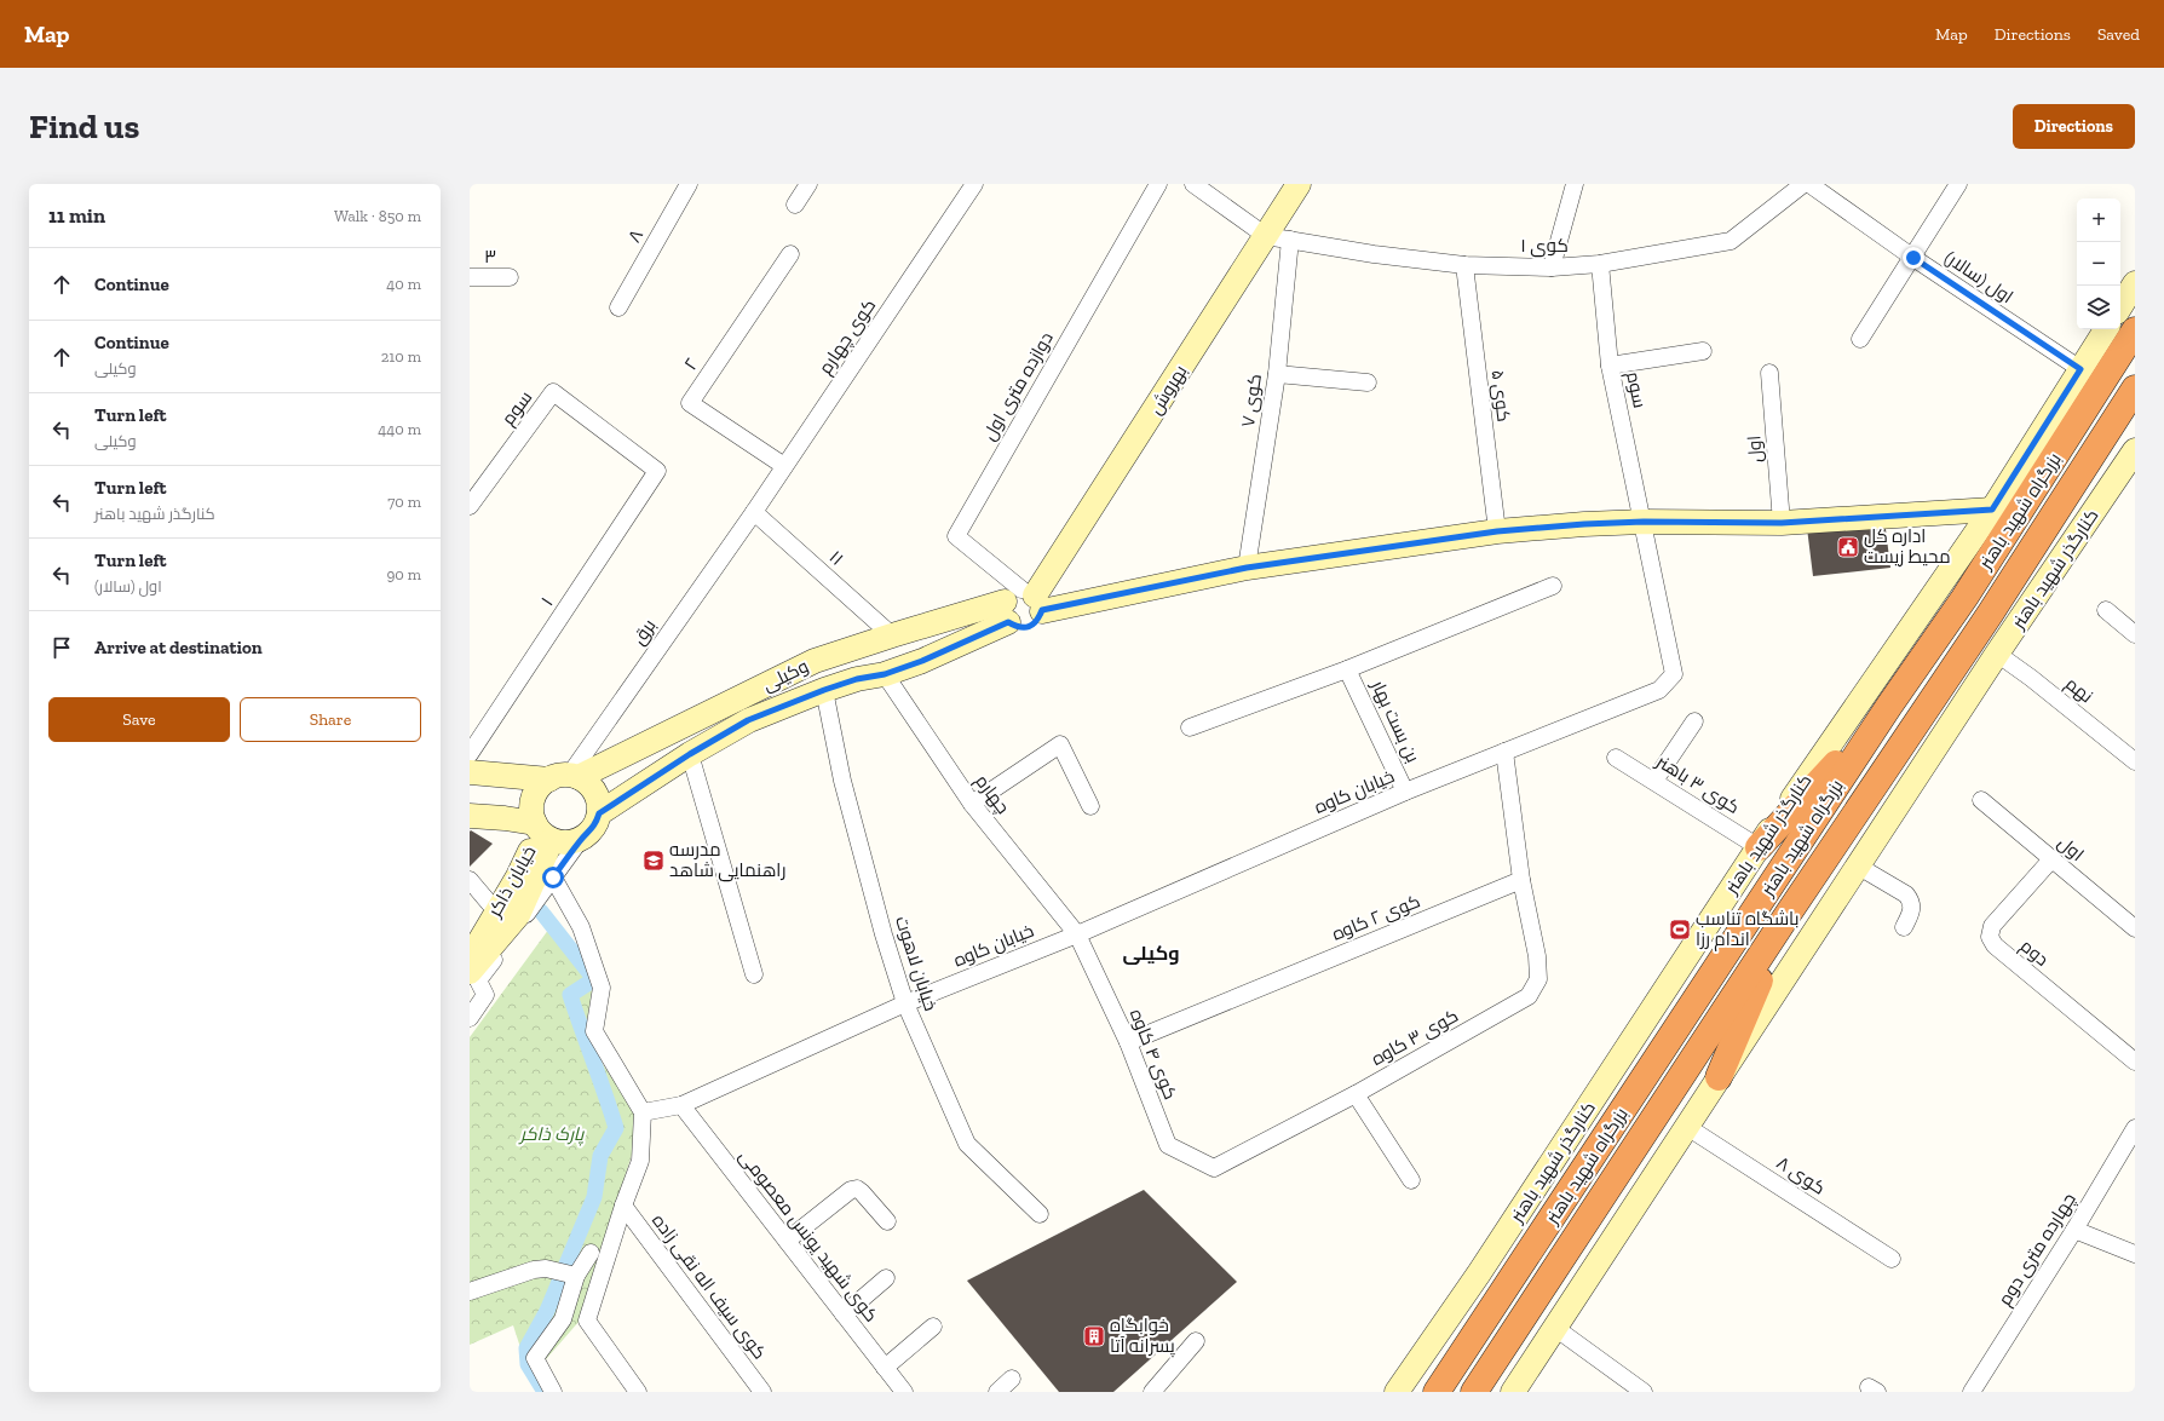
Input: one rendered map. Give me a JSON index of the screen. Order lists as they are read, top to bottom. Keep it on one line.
{"streets":{"highway":["بزرگراه شهید باهنر"],"street":["۸","کوی ۱","۳","اول (سالار)","کوی چهارم","۲","دوازده متری اول","بهروش","سوم","کوی ۵","کوی ۷","اول","۱۱","کنارگذر شهید باهنر","۱","برق","وکیلی","نهم","بن بست بهار","کوی ۳ باهنر","خیابان کاوه","چهارم","خیابان ذاکر","کوی ۲ کاوه","دوم","خیابان لاهوت","کوی ۳ کاوه","کوی ۴ کاوه","کوی ۸","کوی شهید یونس معصومی","چهارده متری دوم","کوی سیف اله نقی زاده"]},"crossings":[["کوی ۱","بهروش"],["کوی ۱","سوم"],["کوی ۱","کوی ۵"],["کوی ۱","کوی ۷"],["اول (سالار)","کنارگذر شهید باهنر"],["کوی چهارم","۲"],["کوی چهارم","۱۱"],["کوی چهارم","برق"],["دوازده متری اول","بهروش"],["دوازده متری اول","وکیلی"],["بهروش","وکیلی"],["سوم","۱"],["سوم","وکیلی"],["سوم","خیابان کاوه"],["کوی ۵","وکیلی"],["کوی ۷","وکیلی"],["اول","وکیلی"],["اول","دوم"],["۱۱","برق"],["۱۱","وکیلی"],["کنارگذر شهید باهنر","وکیلی"],["کنارگذر شهید باهنر","نهم"],["کنارگذر شهید باهنر","کوی ۳ باهنر"],["کنارگذر شهید باهنر","کوی ۸"],["برق","وکیلی"],["برق","خیابان ذاکر"],["وکیلی","خیابان کاوه"],["وکیلی","چهارم"],["وکیلی","خیابان ذاکر"],["وکیلی","خیابان لاهوت"],["بن بست بهار","خیابان کاوه"],["خیابان کاوه","چهارم"],["خیابان کاوه","خیابان لاهوت"],["خیابان کاوه","کوی ۴ کاوه"],["خیابان کاوه","کوی شهید یونس معصومی"],["چهارم","کوی ۴ کاوه"],["کوی ۲ کاوه","کوی ۳ کاوه"],["کوی ۲ کاوه","کوی ۴ کاوه"],["کوی ۳ کاوه","کوی ۴ کاوه"]],"districts":["وکیلی"],"parks":["پارک ذاکر"],"places":{"public building":["اداره کل محیط زیست"],"school or university":["مدرسه راهنمایی شاهد"],"sports":["باشگاه تناسب اندام رزا"],"building":["خوابگاه پسرانه آتا"]},"page":{"header":"Map","nav":["Map","Directions","Saved"],"buttons":["Directions",["Save","Share"]],"title":"Find us","heading":["11 min","Walk · 850 m"],"map_buttons":["+","−"],"list":[["Continue","40 m"],["Continue","وکیلی","210 m"],["Turn left","وکیلی","440 m"],["Turn left","کنارگذر شهید باهنر","70 m"],["Turn left","اول (سالار)","90 m"],"Arrive at destination"]}}
